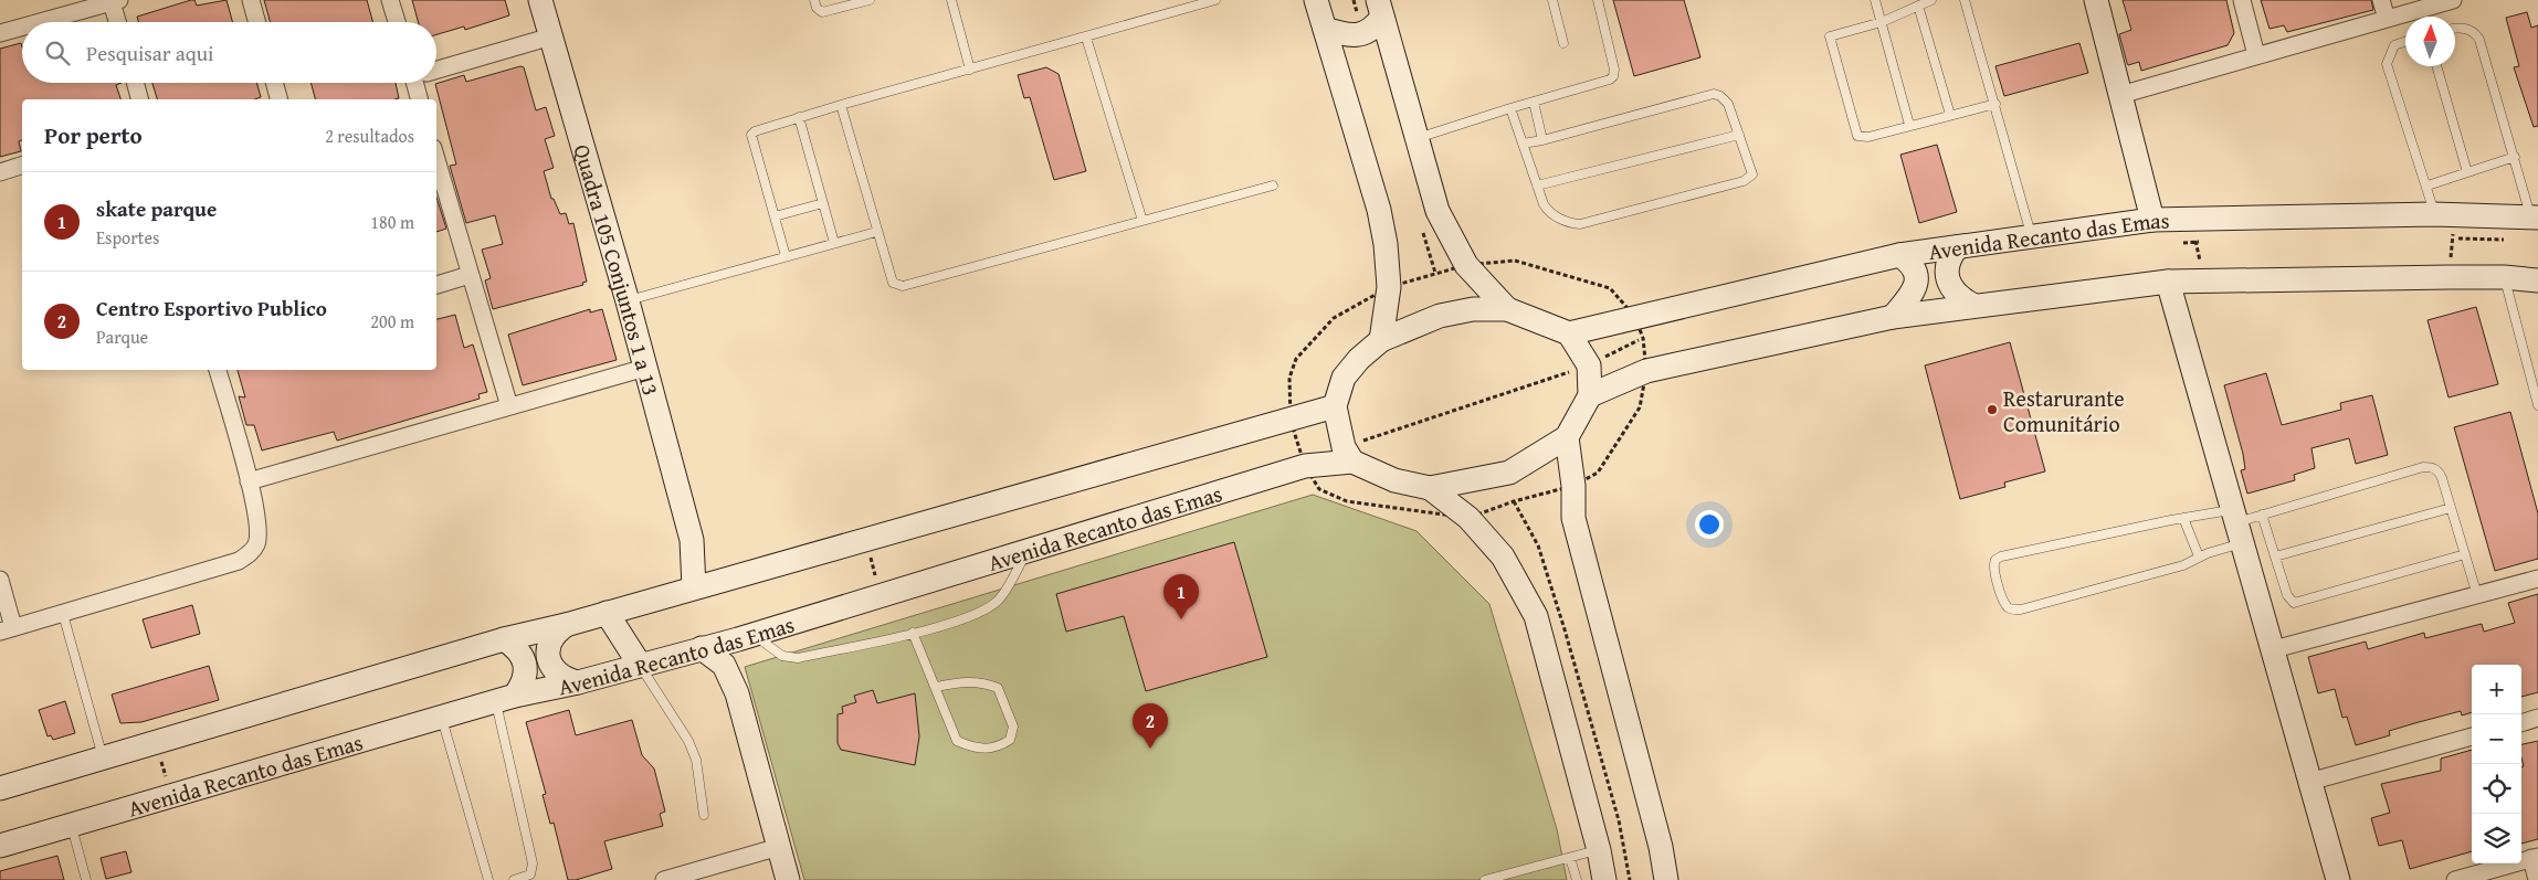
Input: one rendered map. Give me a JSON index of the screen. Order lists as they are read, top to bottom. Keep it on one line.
{"streets":{"main road":["Avenida Recanto das Emas","Quadra 105 Conjuntos 1 a 13"]},"places":["Restarurante Comunitário"],"north":"top","page":{"search":"Pesquisar aqui","heading":["Por perto","2 resultados"],"list":[{"mark":"1","name":"skate parque","note":"Esportes","value":"180 m"},{"mark":"2","name":"Centro Esportivo Publico","note":"Parque","value":"200 m"}],"pins":["1","2"],"map_buttons":["+","−"]}}
